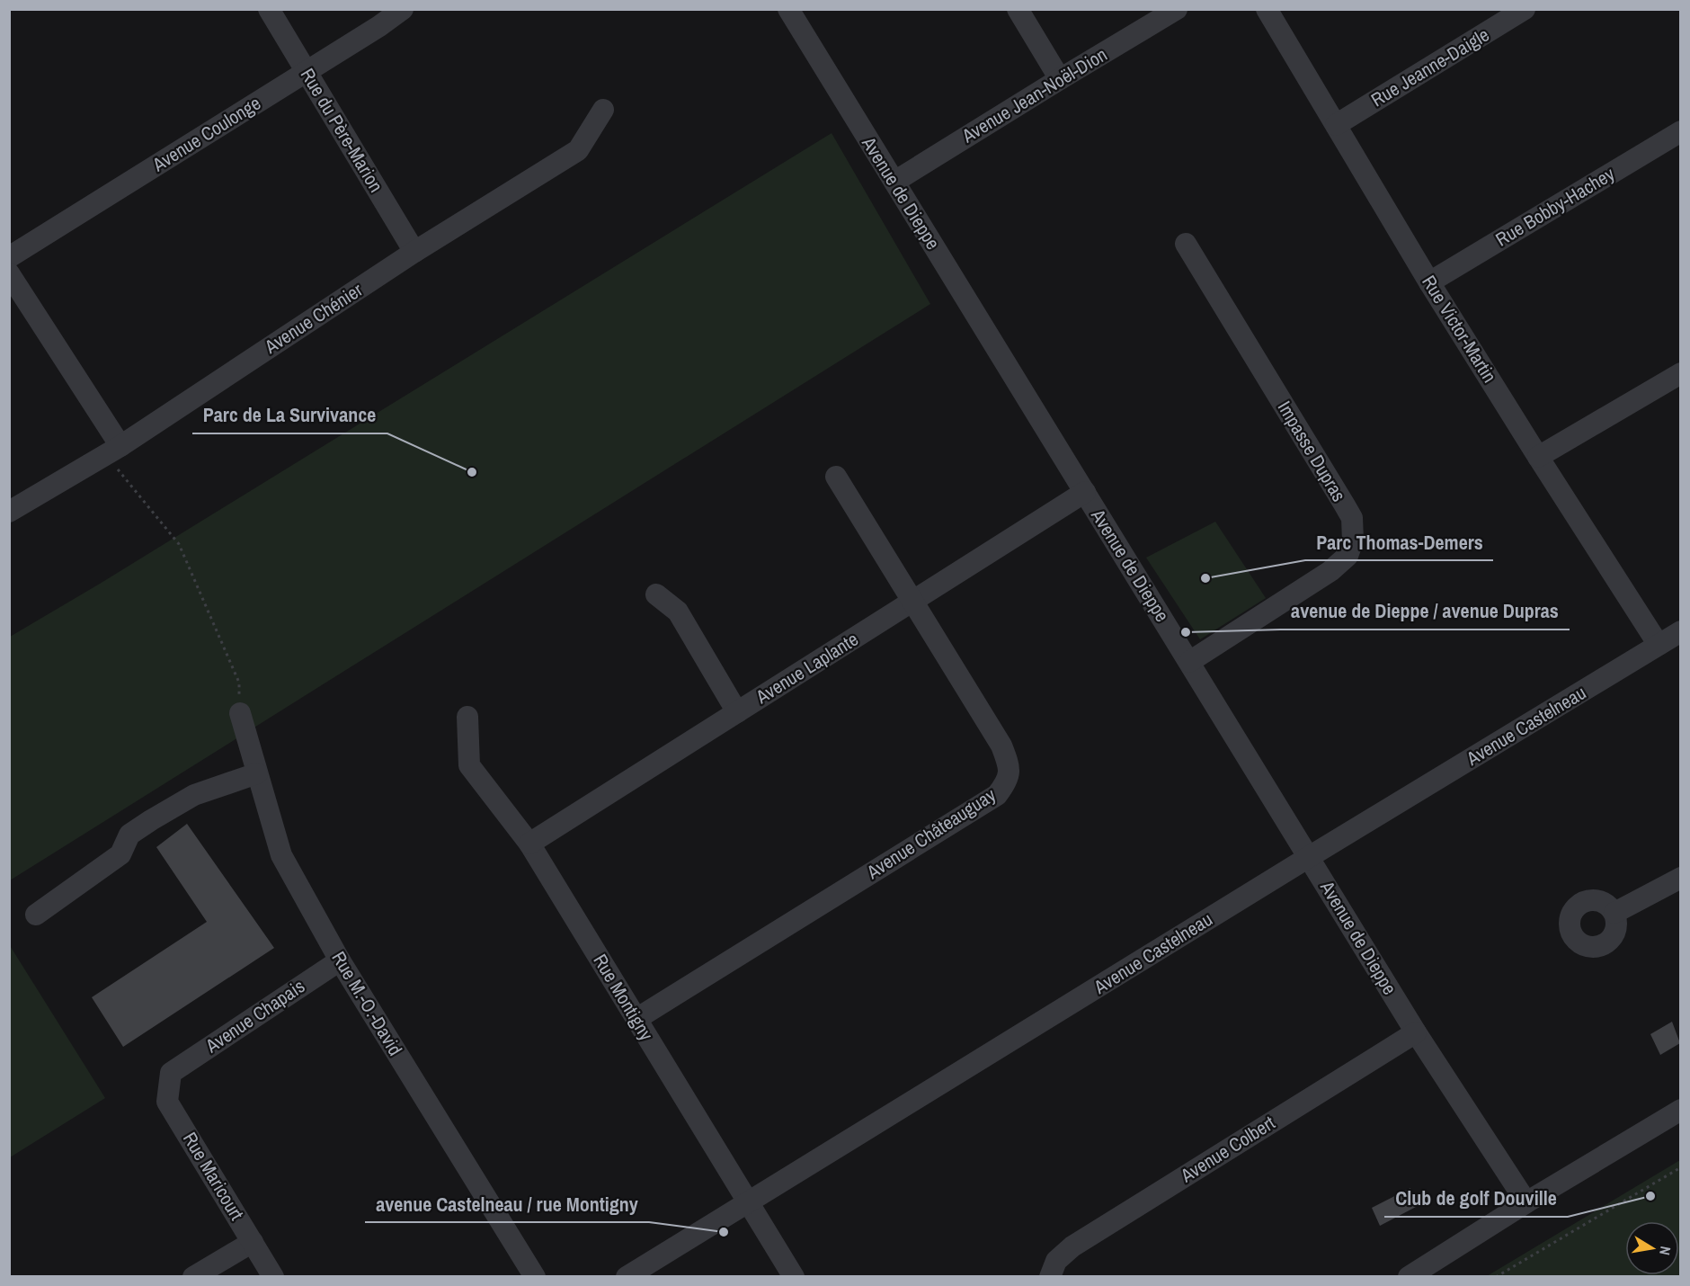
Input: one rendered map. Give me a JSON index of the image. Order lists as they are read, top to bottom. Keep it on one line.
{"streets":{"street":["Rue Jeanne-Daigle","Avenue Jean-Noël-Dion","Rue du Père-Marion","Avenue Coulonge","Avenue de Dieppe","Rue Bobby-Hachey","Avenue Chénier","Rue Victor-Martin","Impasse Dupras","Avenue Laplante","Avenue Castelneau","Avenue Châteauguay","Rue Montigny","Rue M.-O.-David","Avenue Chapais","Avenue Colbert","Rue Maricourt"]},"crossings":[["Rue Jeanne-Daigle","Rue Victor-Martin"],["Avenue Jean-Noël-Dion","Avenue de Dieppe"],["Rue du Père-Marion","Avenue Coulonge"],["Rue du Père-Marion","Avenue Chénier"],["Avenue de Dieppe","Impasse Dupras"],["Avenue de Dieppe","Avenue Laplante"],["Avenue de Dieppe","Avenue Castelneau"],["Avenue de Dieppe","Avenue Colbert"],["Rue Bobby-Hachey","Rue Victor-Martin"],["Rue Victor-Martin","Avenue Castelneau"],["Avenue Laplante","Avenue Châteauguay"],["Avenue Laplante","Rue Montigny"],["Avenue Castelneau","Rue Montigny"],["Avenue Châteauguay","Rue Montigny"],["Rue M.-O.-David","Avenue Chapais"],["Avenue Chapais","Rue Maricourt"]],"places":["Parc de La Survivance","Parc Thomas-Demers","avenue de Dieppe / avenue Dupras","Club de golf Douville","avenue Castelneau / rue Montigny"],"north":"right"}
